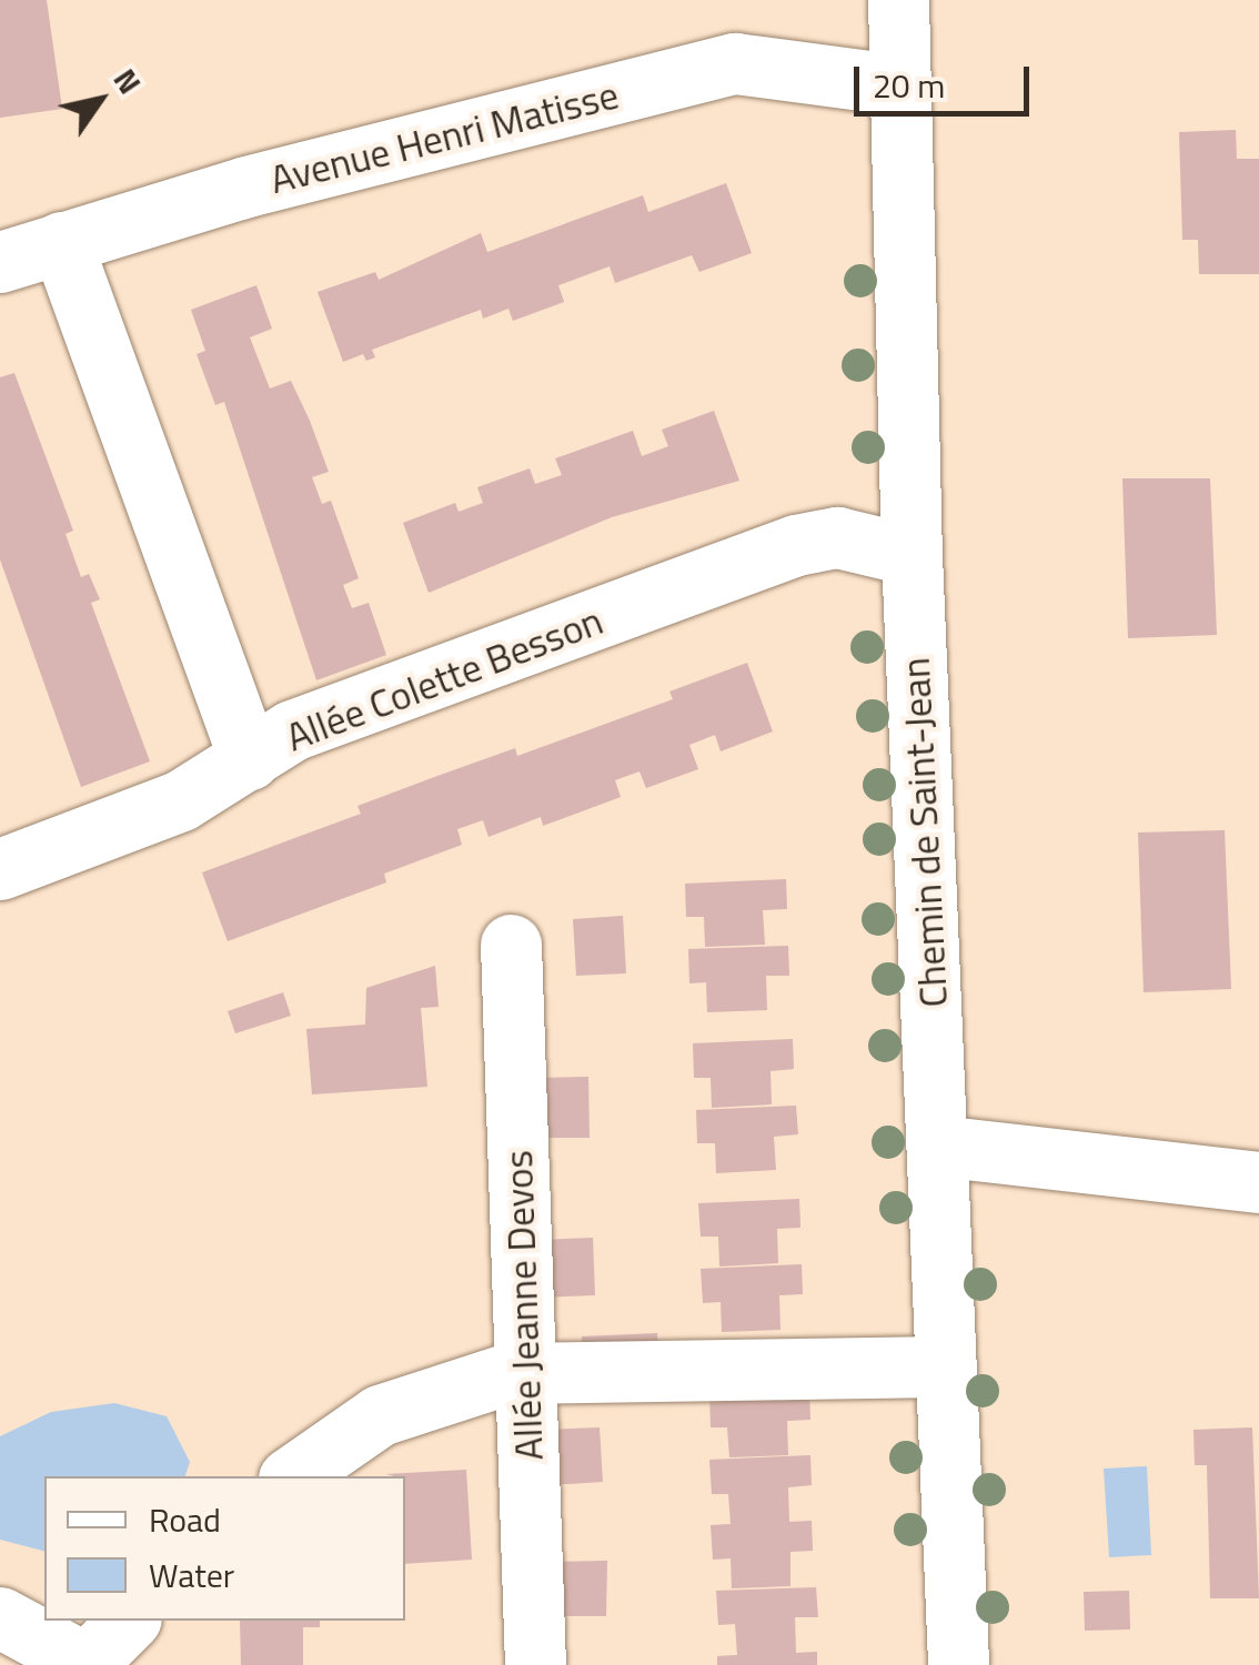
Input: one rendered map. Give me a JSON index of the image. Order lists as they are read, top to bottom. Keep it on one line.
{"streets":{"street":["Avenue Henri Matisse","Allée Colette Besson","Chemin de Saint-Jean","Allée Jeanne Devos"]},"crossings":[["Avenue Henri Matisse","Allée Colette Besson"],["Avenue Henri Matisse","Chemin de Saint-Jean"],["Allée Colette Besson","Chemin de Saint-Jean"]],"legend":["Road","Water"],"scale_bar":"20 m","north":"top right"}
